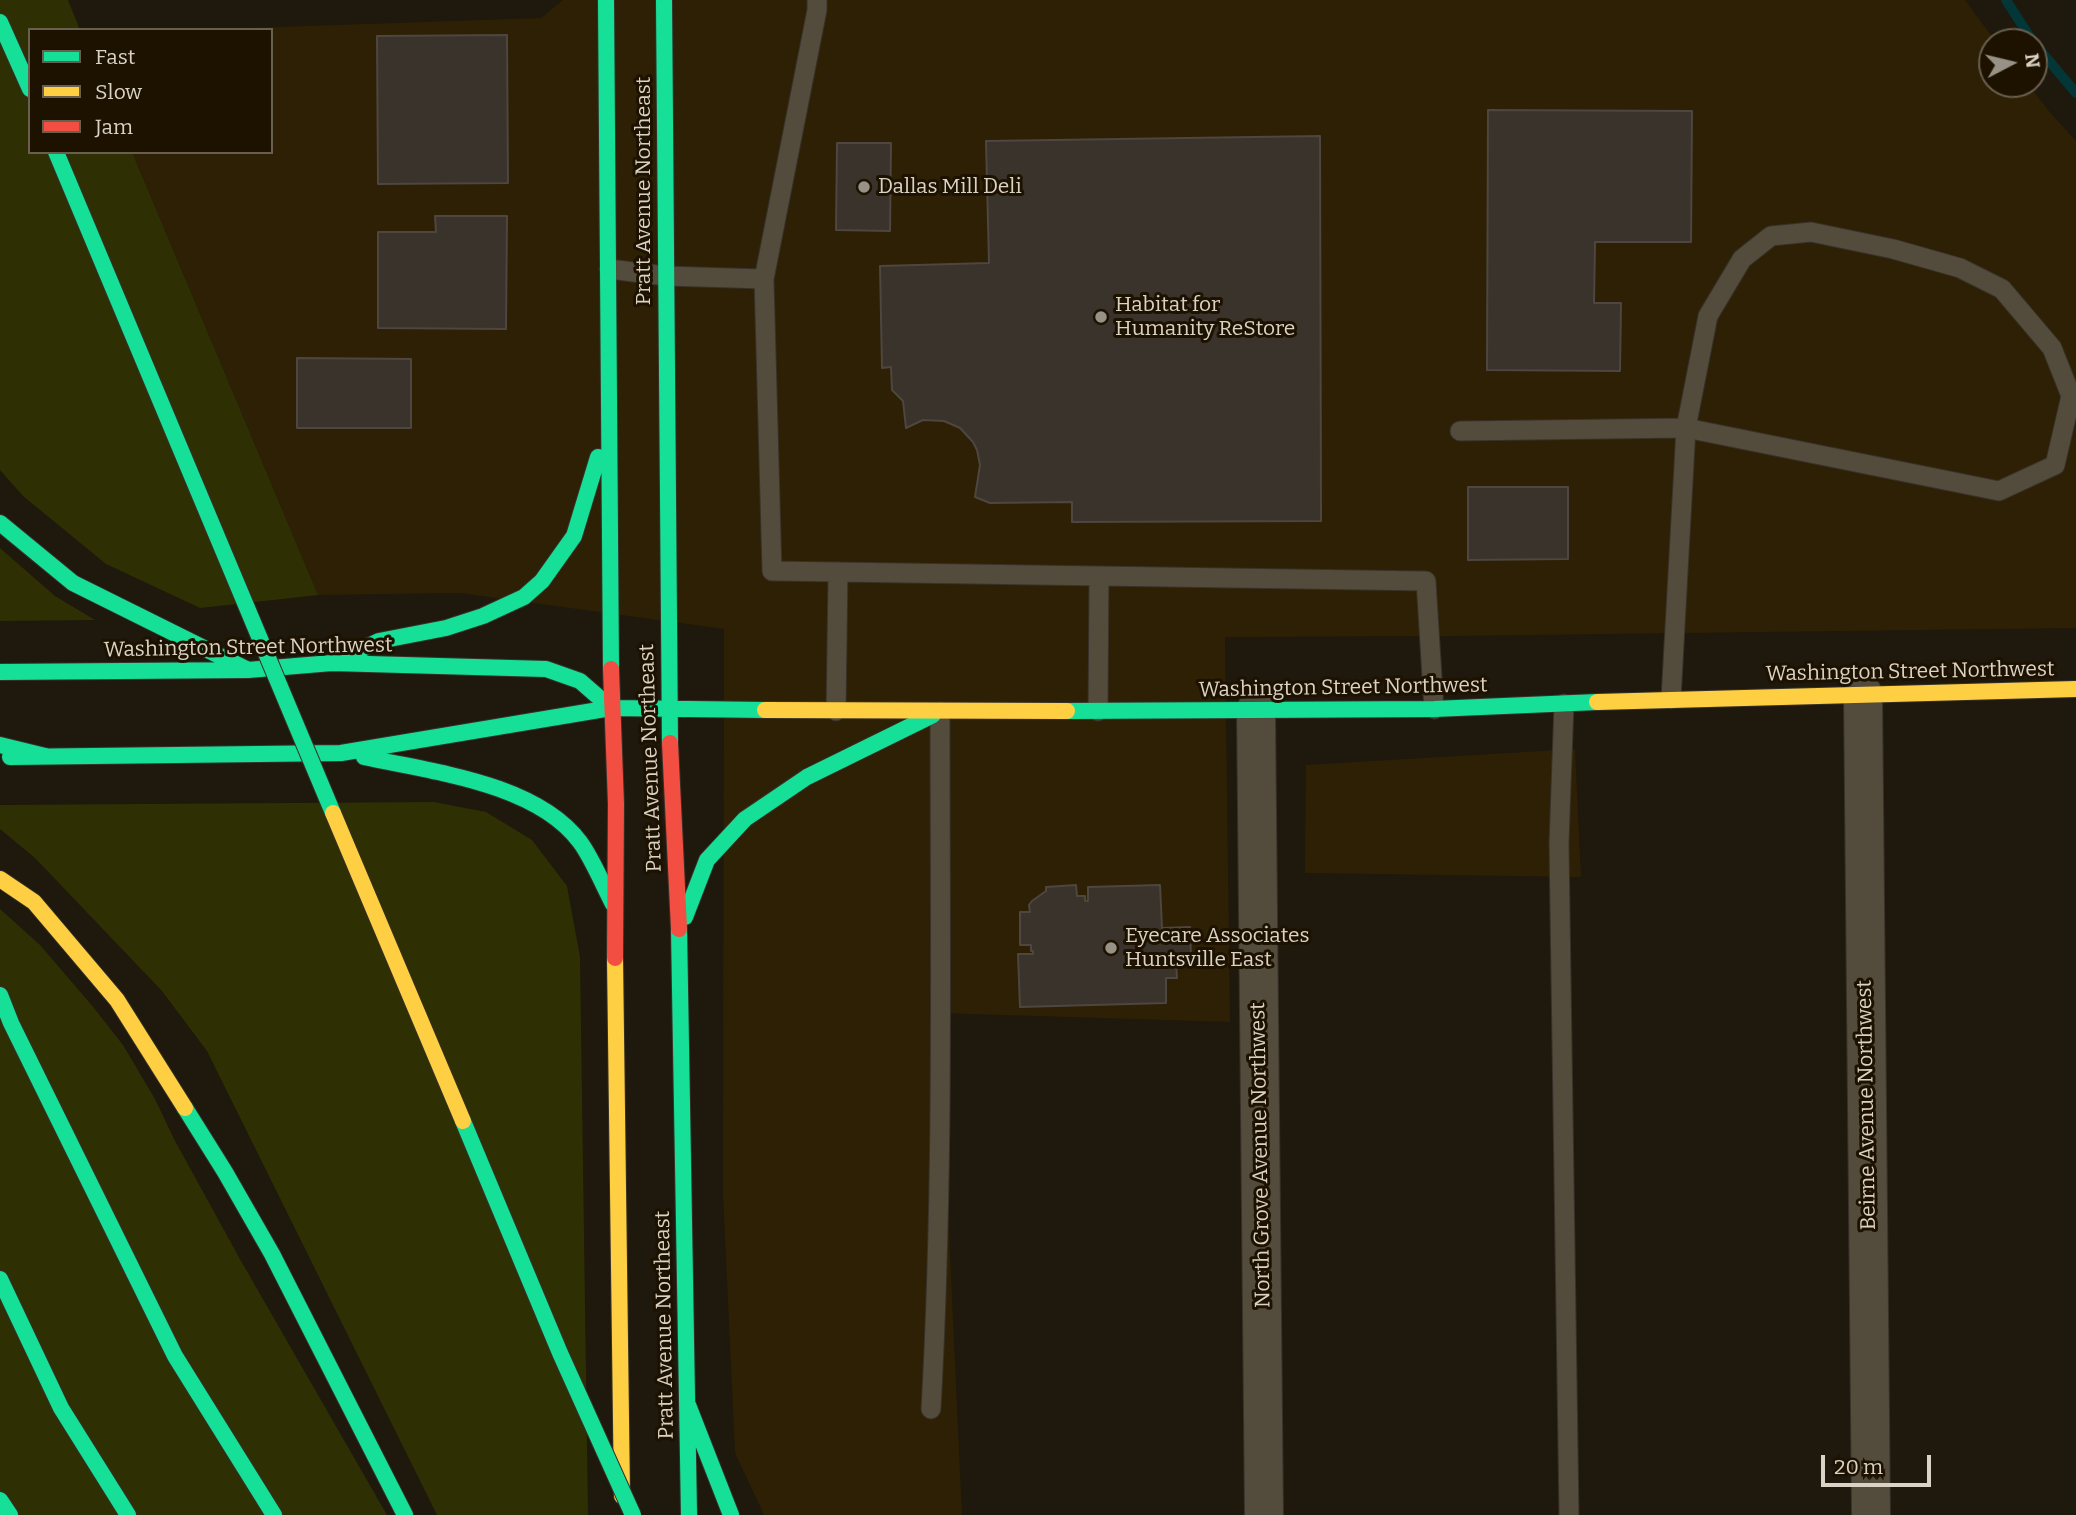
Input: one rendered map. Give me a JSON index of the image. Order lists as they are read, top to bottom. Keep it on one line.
{"streets":{"main road":["Pratt Avenue Northeast","Washington Street Northwest"],"street":["Beirne Avenue Northwest","North Grove Avenue Northwest"]},"crossings":[["Pratt Avenue Northeast","Washington Street Northwest"],["Washington Street Northwest","Beirne Avenue Northwest"],["Washington Street Northwest","North Grove Avenue Northwest"]],"places":["Dallas Mill Deli","Habitat for Humanity ReStore","Eyecare Associates Huntsville East"],"legend":["Fast","Slow","Jam"],"scale_bar":"20 m","north":"right"}
